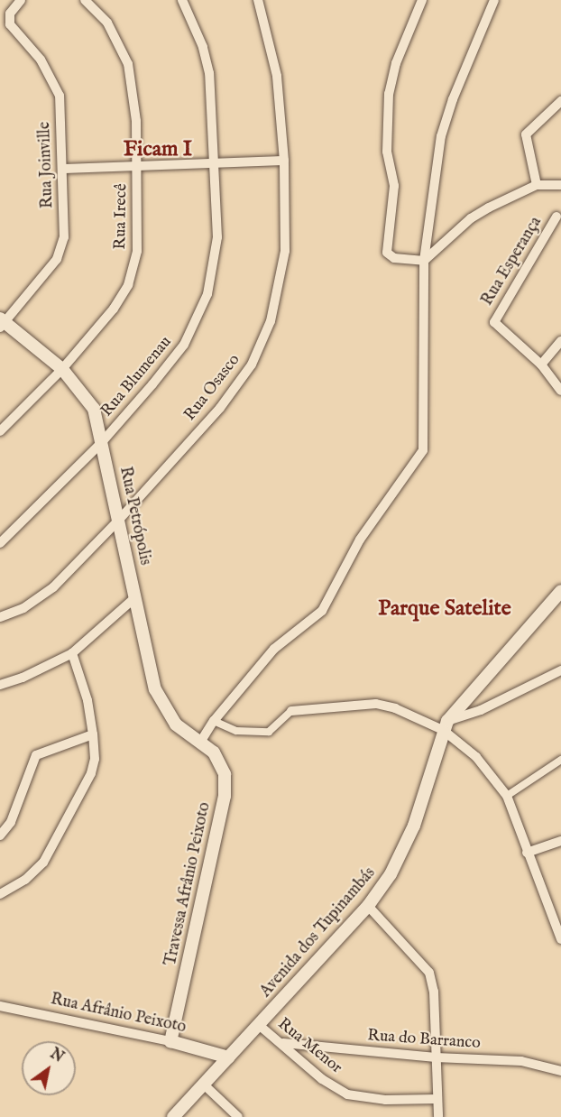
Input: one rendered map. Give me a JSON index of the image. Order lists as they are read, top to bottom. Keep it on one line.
{"streets":{"street":["Rua Joinville","Rua Irecê","Rua Esperança","Rua Blumenau","Rua Osasco","Rua Petrópolis","Travessa Afrânio Peixoto","Avenida dos Tupinambás","Rua Afrânio Peixoto","Rua do Barranco","Rua Menor"]},"crossings":[["Rua Joinville","Rua Petrópolis"],["Rua Irecê","Rua Petrópolis"],["Rua Blumenau","Rua Petrópolis"],["Rua Osasco","Rua Petrópolis"],["Rua Petrópolis","Travessa Afrânio Peixoto"],["Travessa Afrânio Peixoto","Rua Afrânio Peixoto"],["Avenida dos Tupinambás","Rua Afrânio Peixoto"],["Avenida dos Tupinambás","Rua Menor"],["Rua do Barranco","Rua Menor"]],"districts":["Ficam I","Parque Satelite"],"north":"top right"}
